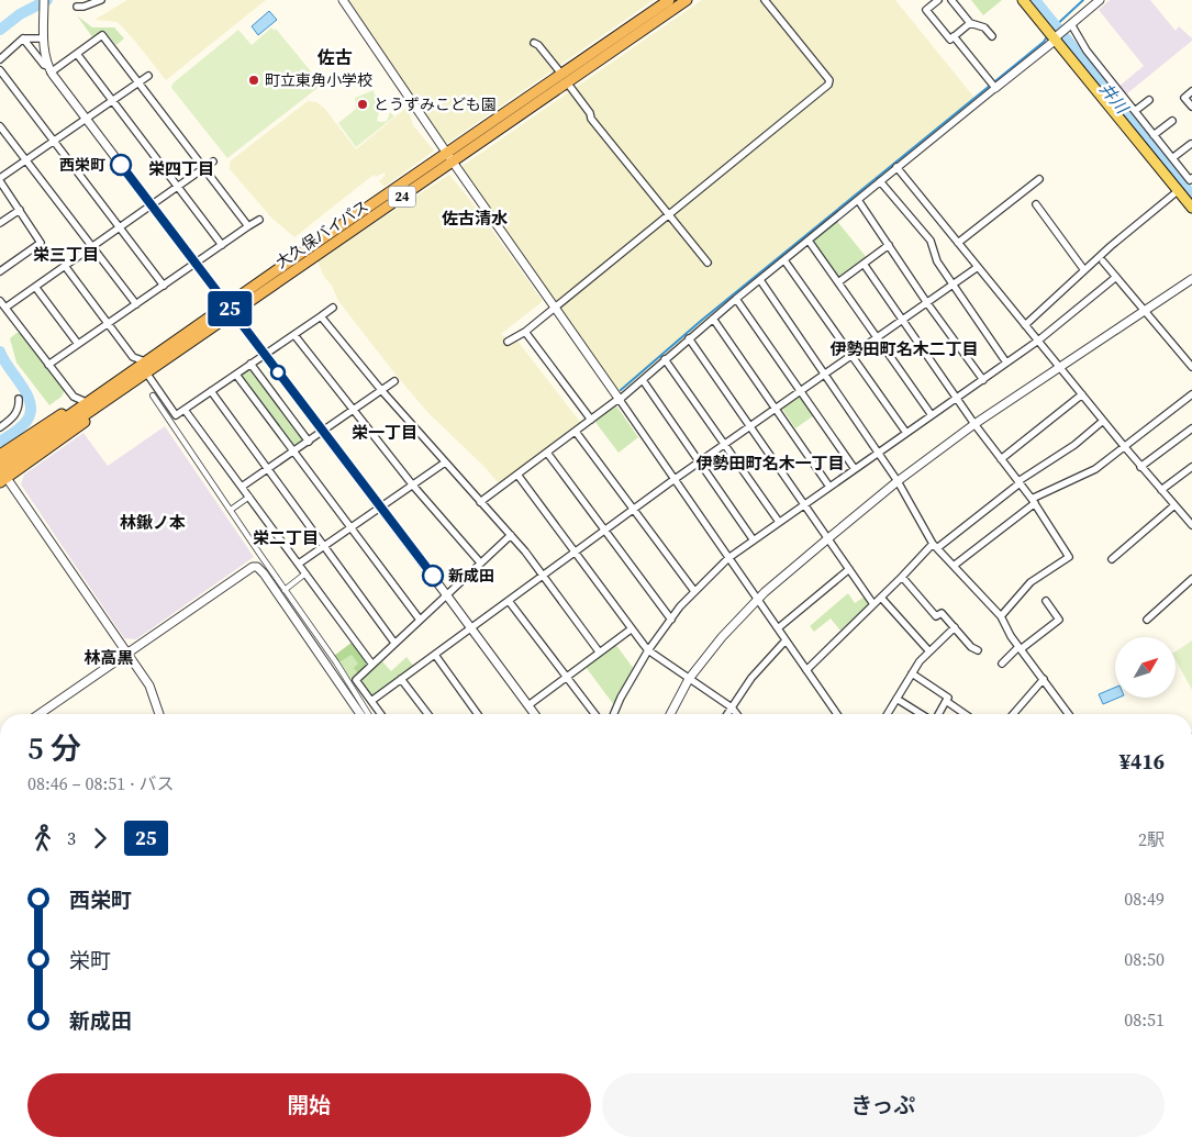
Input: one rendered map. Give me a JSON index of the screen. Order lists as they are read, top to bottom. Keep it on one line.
{"streets":{"highway":["24","大久保バイパス"]},"districts":["佐古","栄四丁目","佐古清水","栄三丁目","伊勢田町名木二丁目","栄一丁目","伊勢田町名木一丁目","林鍬ノ本","栄二丁目","林高黒"],"water":["井川"],"places":["町立東角小学校","とうずみこども園","西栄町","新成田"],"lines":["bus line 25"],"north":"top right","page":{"on_map":"25","heading":["5 分","08:46 – 08:51 · バス","¥416"],"legs":["3","25","2駅"],"list":[{"name":"西栄町","value":"08:49"},{"name":"栄町","value":"08:50"},{"name":"新成田","value":"08:51"}],"buttons":["開始","きっぷ"]}}
